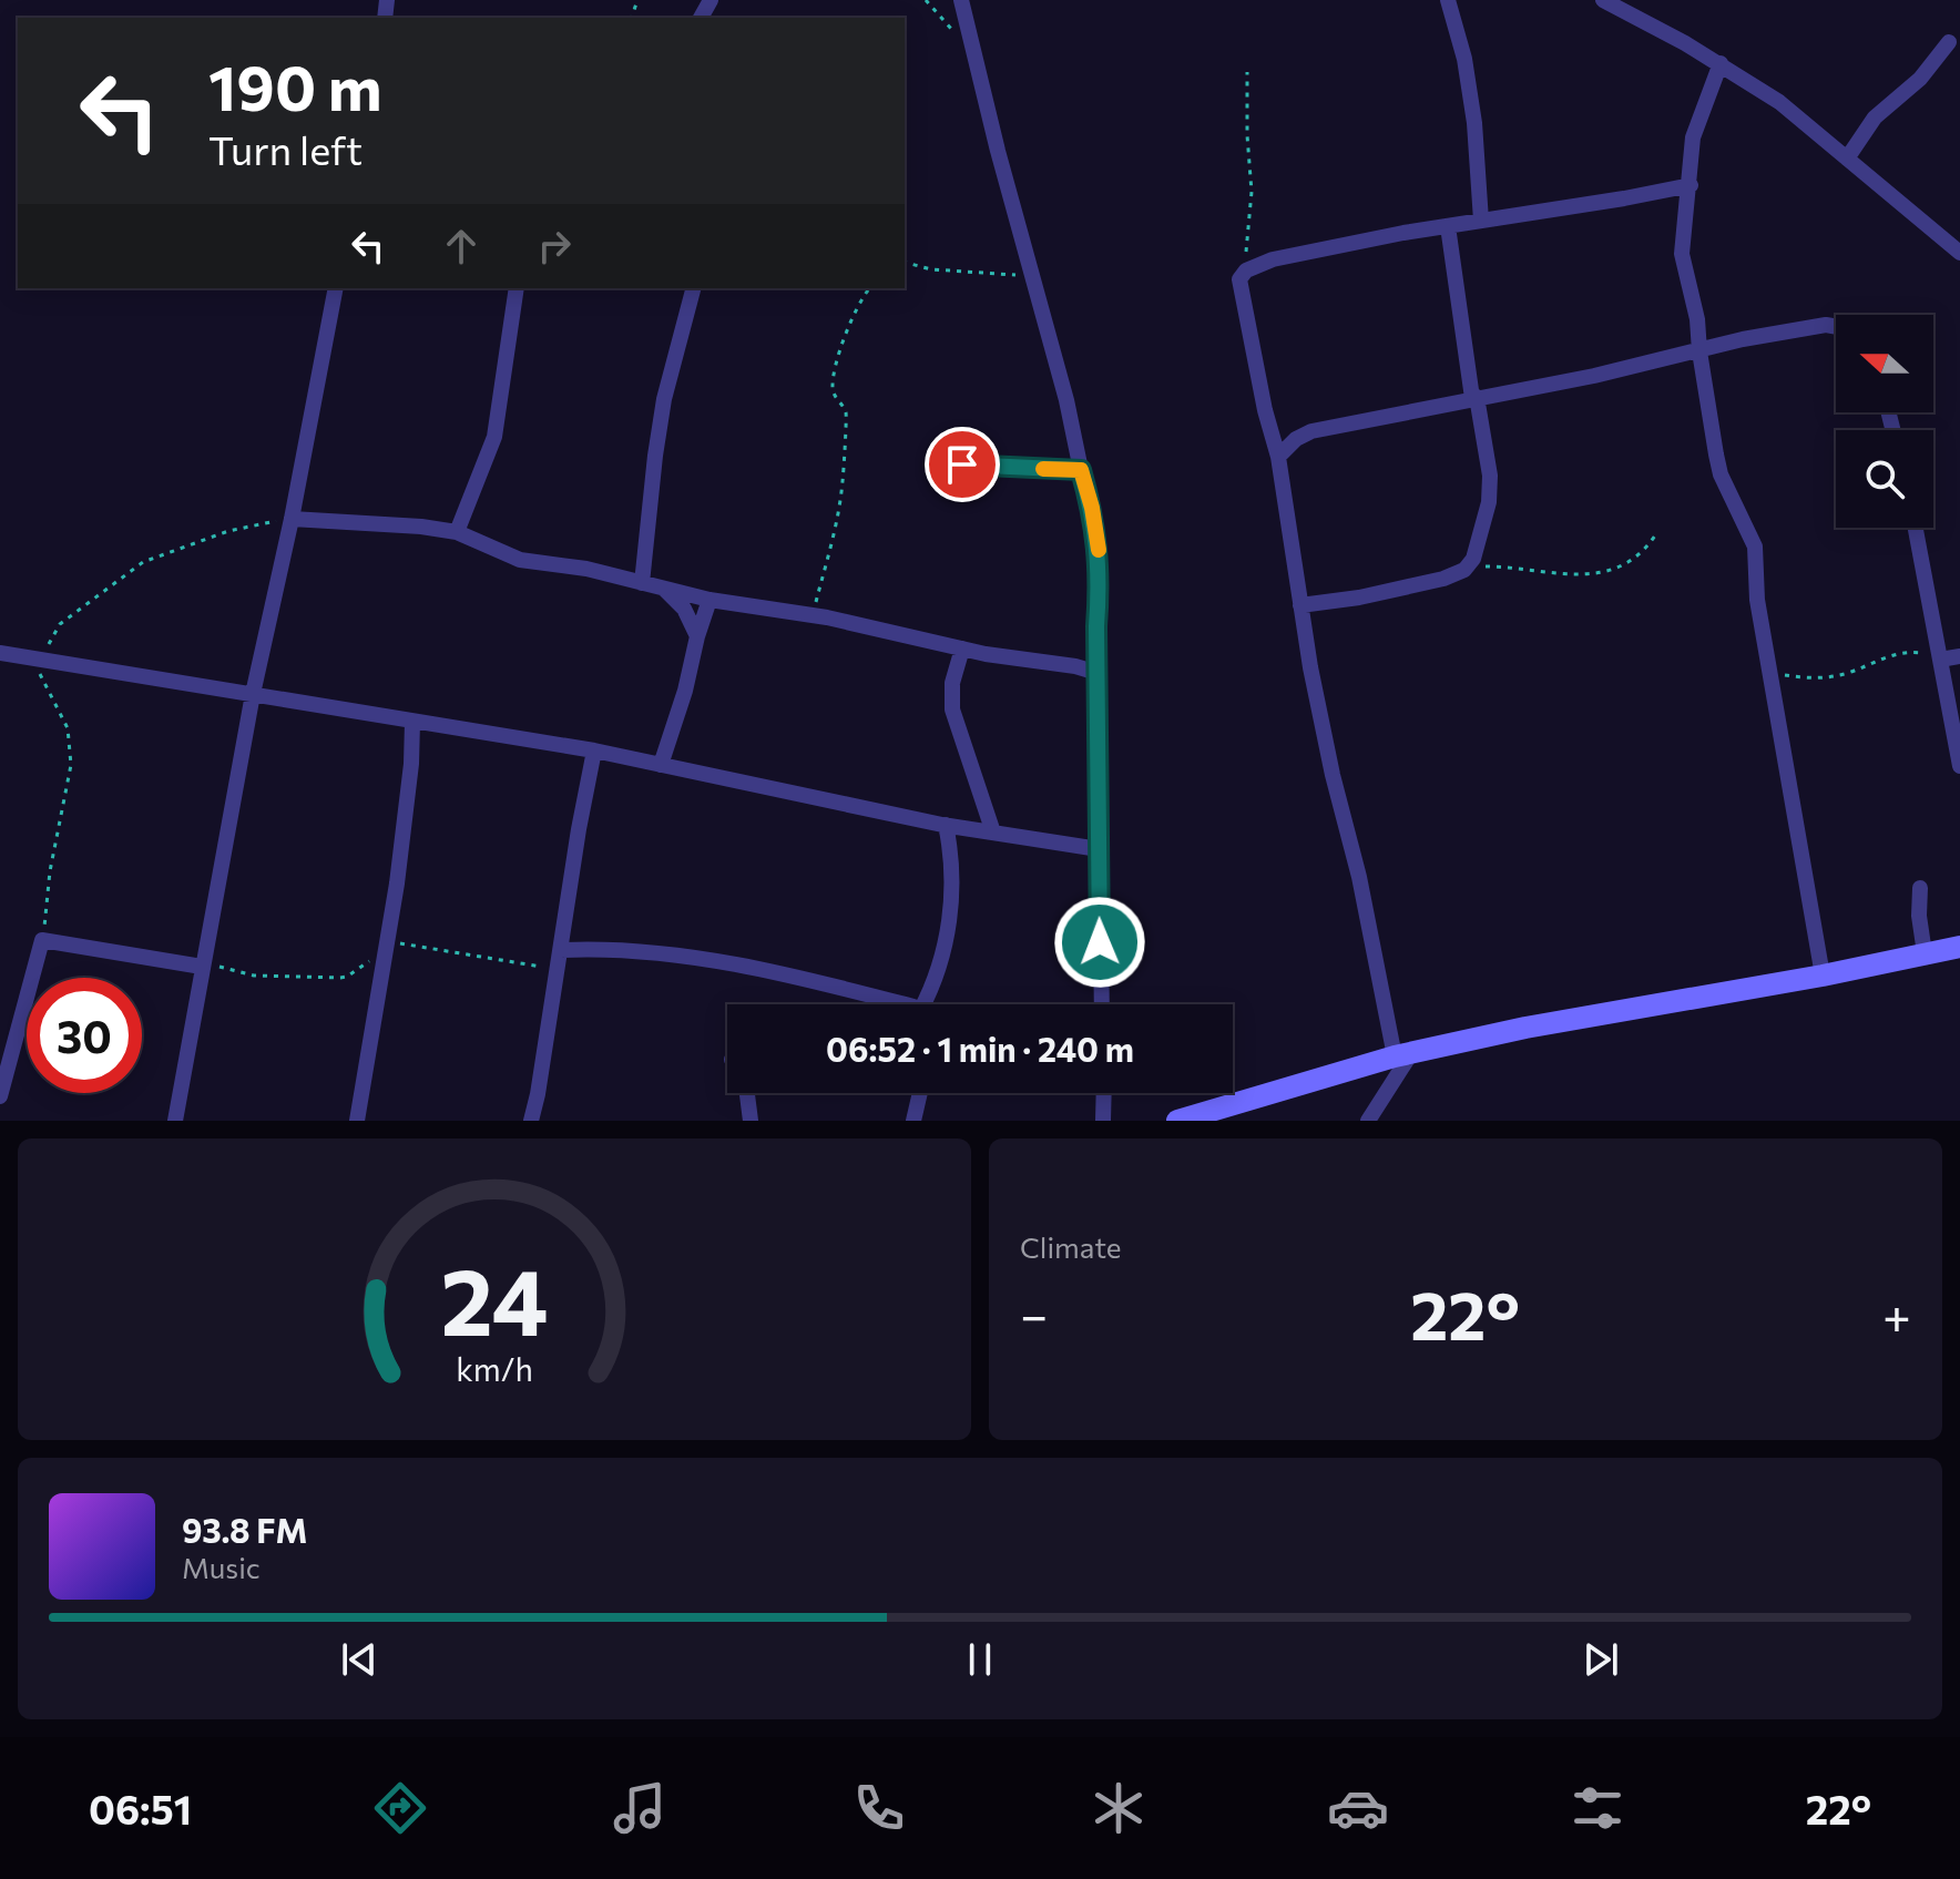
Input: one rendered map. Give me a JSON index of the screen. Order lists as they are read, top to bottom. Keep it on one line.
{"north":"left","page":{"turn":["190 m","Turn left"],"limit":"30","trip":"06:52 · 1 min · 240 m","tile":"Climate","heat":["−","22°","+"],"song":["93.8 FM","Music"],"tabs":["06:51","22°"],"gauge":["24","km/h"]}}
